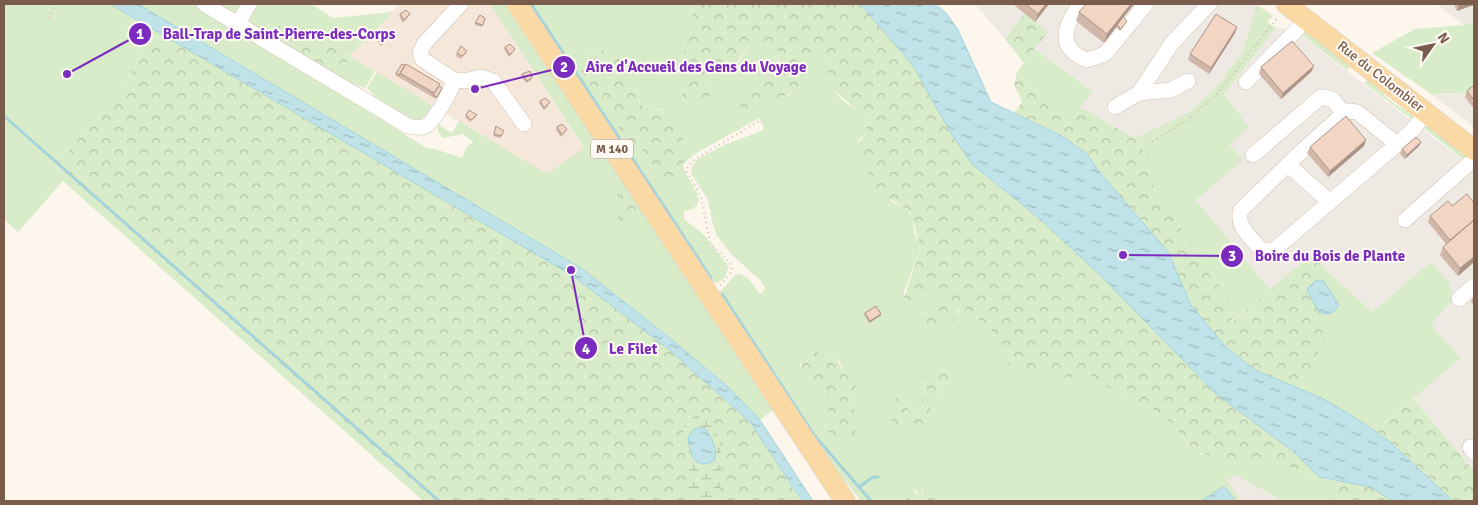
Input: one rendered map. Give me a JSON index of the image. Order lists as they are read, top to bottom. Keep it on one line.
{"streets":{"main road":["Rue du Colombier","M 140"]},"places":["Ball-Trap de Saint-Pierre-des-Corps","Aire d'Accueil des Gens du Voyage","Boire du Bois de Plante","Le Filet"],"north":"top right"}
